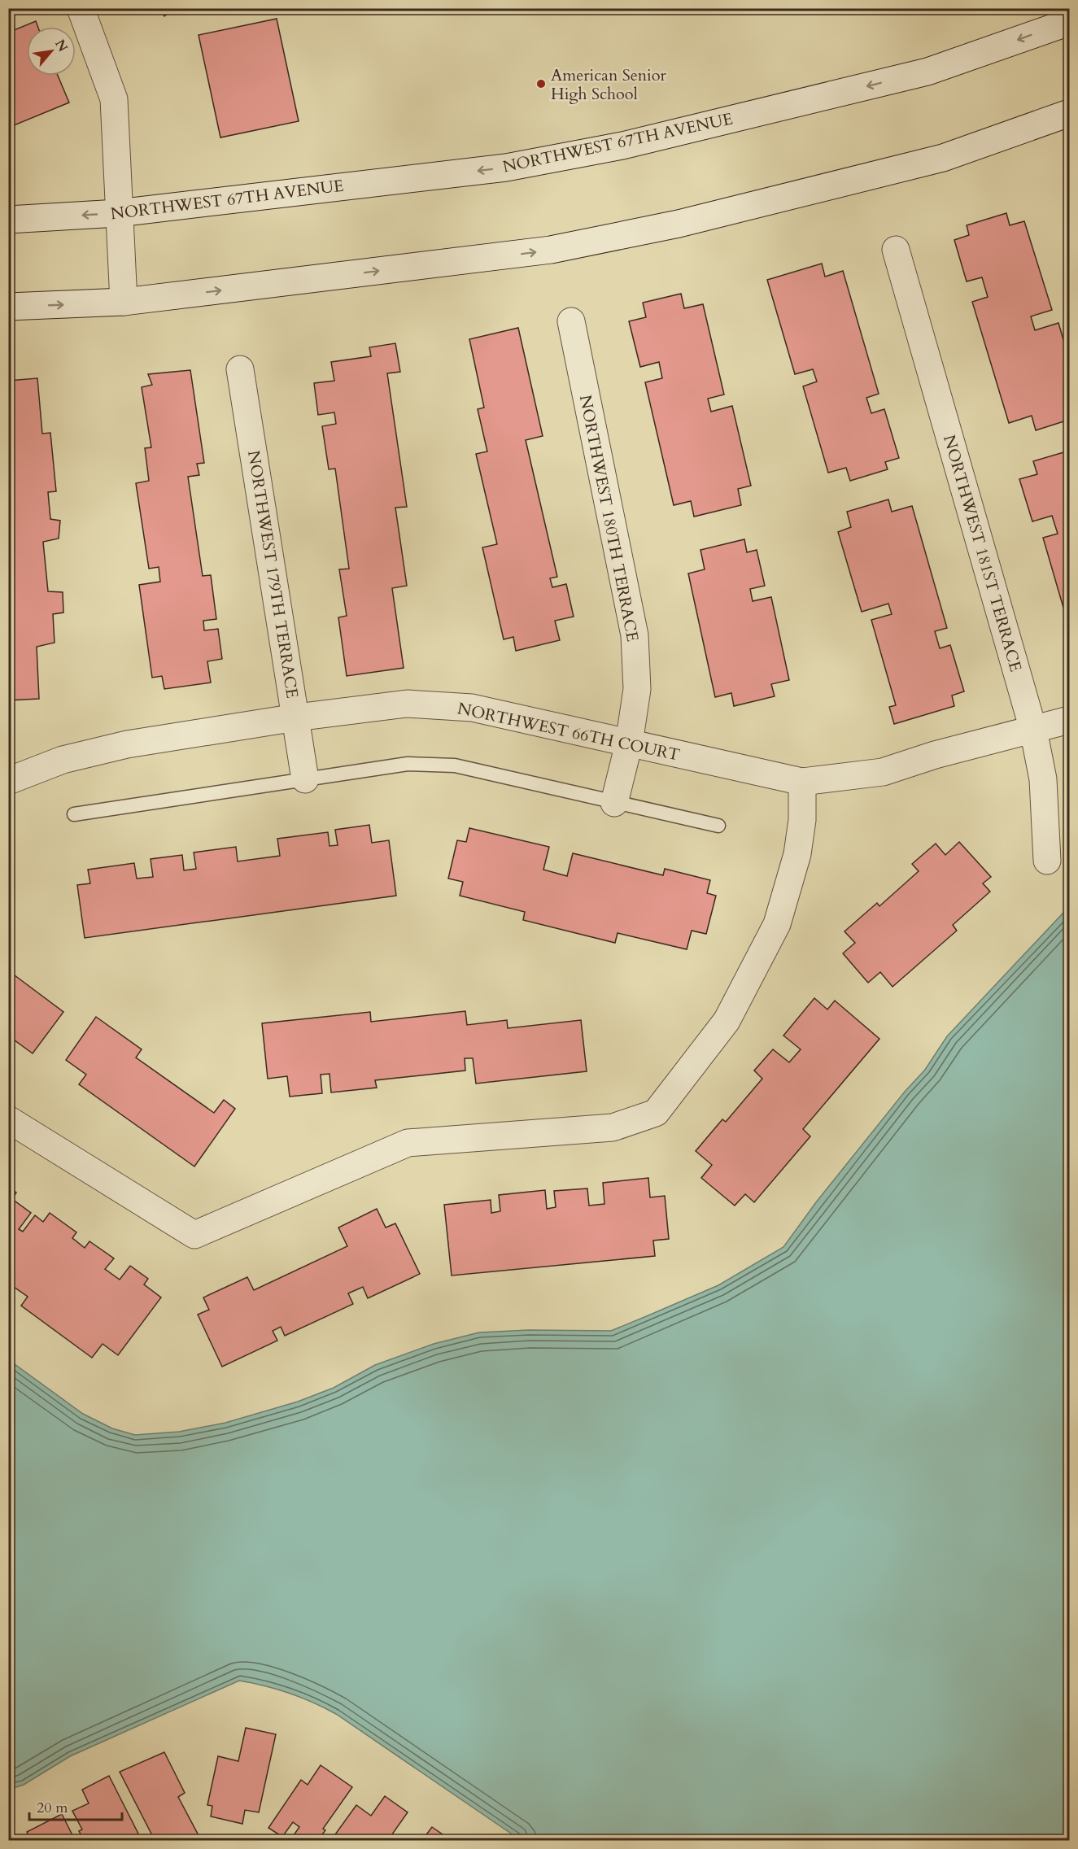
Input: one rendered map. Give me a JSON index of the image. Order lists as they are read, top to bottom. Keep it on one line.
{"streets":{"street":["NORTHWEST 67TH AVENUE","NORTHWEST 180TH TERRACE","NORTHWEST 181ST TERRACE","NORTHWEST 179TH TERRACE","NORTHWEST 66TH COURT"]},"crossings":[["NORTHWEST 180TH TERRACE","NORTHWEST 66TH COURT"],["NORTHWEST 181ST TERRACE","NORTHWEST 66TH COURT"],["NORTHWEST 179TH TERRACE","NORTHWEST 66TH COURT"]],"places":["American Senior High School"],"scale_bar":"20 m","north":"top right"}
